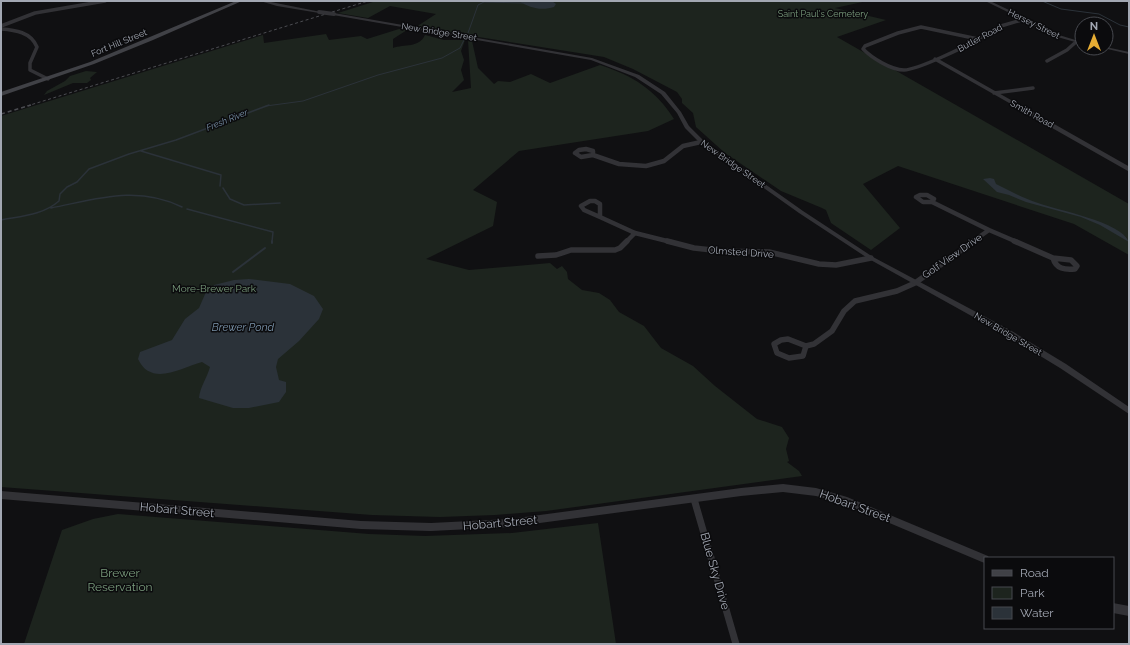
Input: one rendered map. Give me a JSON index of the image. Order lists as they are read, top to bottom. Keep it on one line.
{"streets":{"main road":["Fort Hill Street"],"street":["Hersey Street","New Bridge Street","Butler Road","Smith Road","Olmsted Drive","Golf View Drive","Hobart Street","Blue Sky Drive"]},"crossings":[["Hersey Street","Butler Road"],["New Bridge Street","Olmsted Drive"],["New Bridge Street","Golf View Drive"],["Butler Road","Smith Road"],["Hobart Street","Blue Sky Drive"]],"water":["Fresh River","Brewer Pond"],"parks":["Saint Paul's Cemetery","More-Brewer Park","Brewer Reservation"],"legend":["Road","Park","Water"],"north":"top"}
